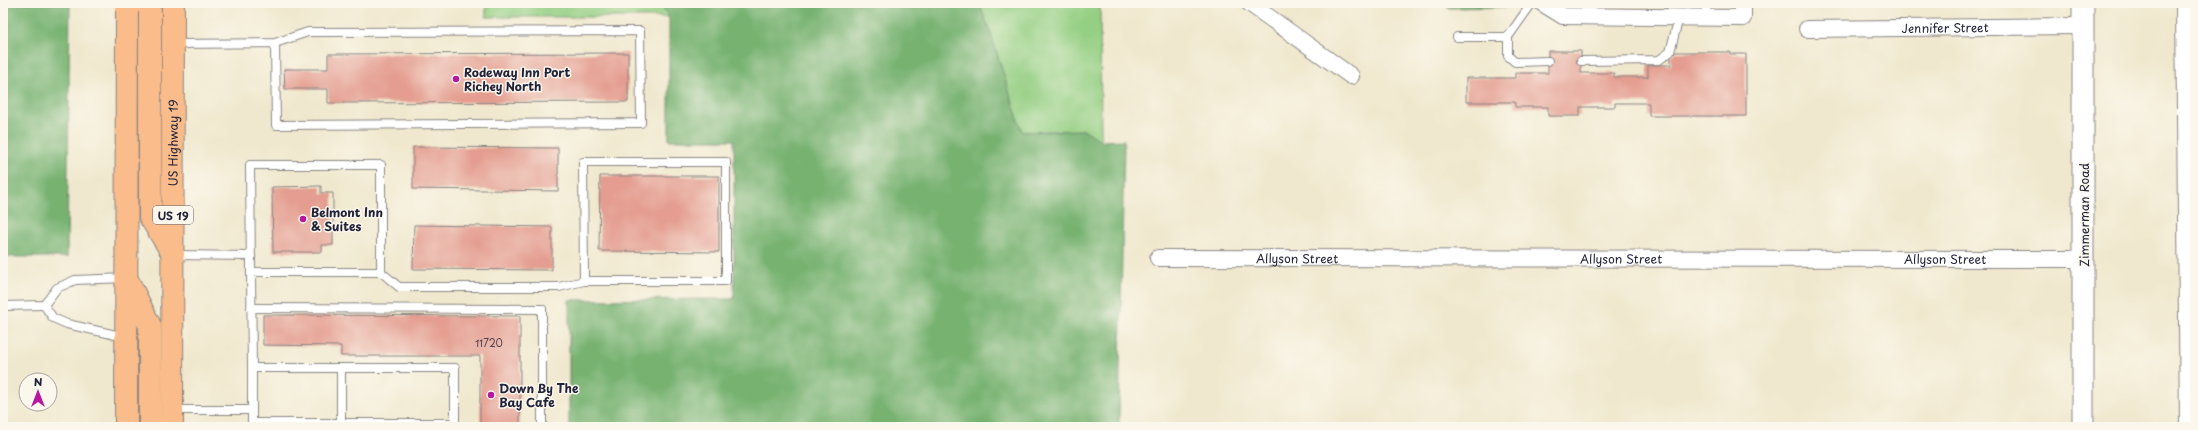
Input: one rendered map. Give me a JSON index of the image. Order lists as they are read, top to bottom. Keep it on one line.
{"streets":{"highway":["US Highway 19","US 19"],"street":["Jennifer Street","Zimmerman Road","Allyson Street"]},"crossings":[["Jennifer Street","Zimmerman Road"],["Zimmerman Road","Allyson Street"]],"places":["Rodeway Inn Port Richey North","Belmont Inn & Suites","Down By The Bay Cafe"],"house_numbers":["11720"],"north":"top"}
